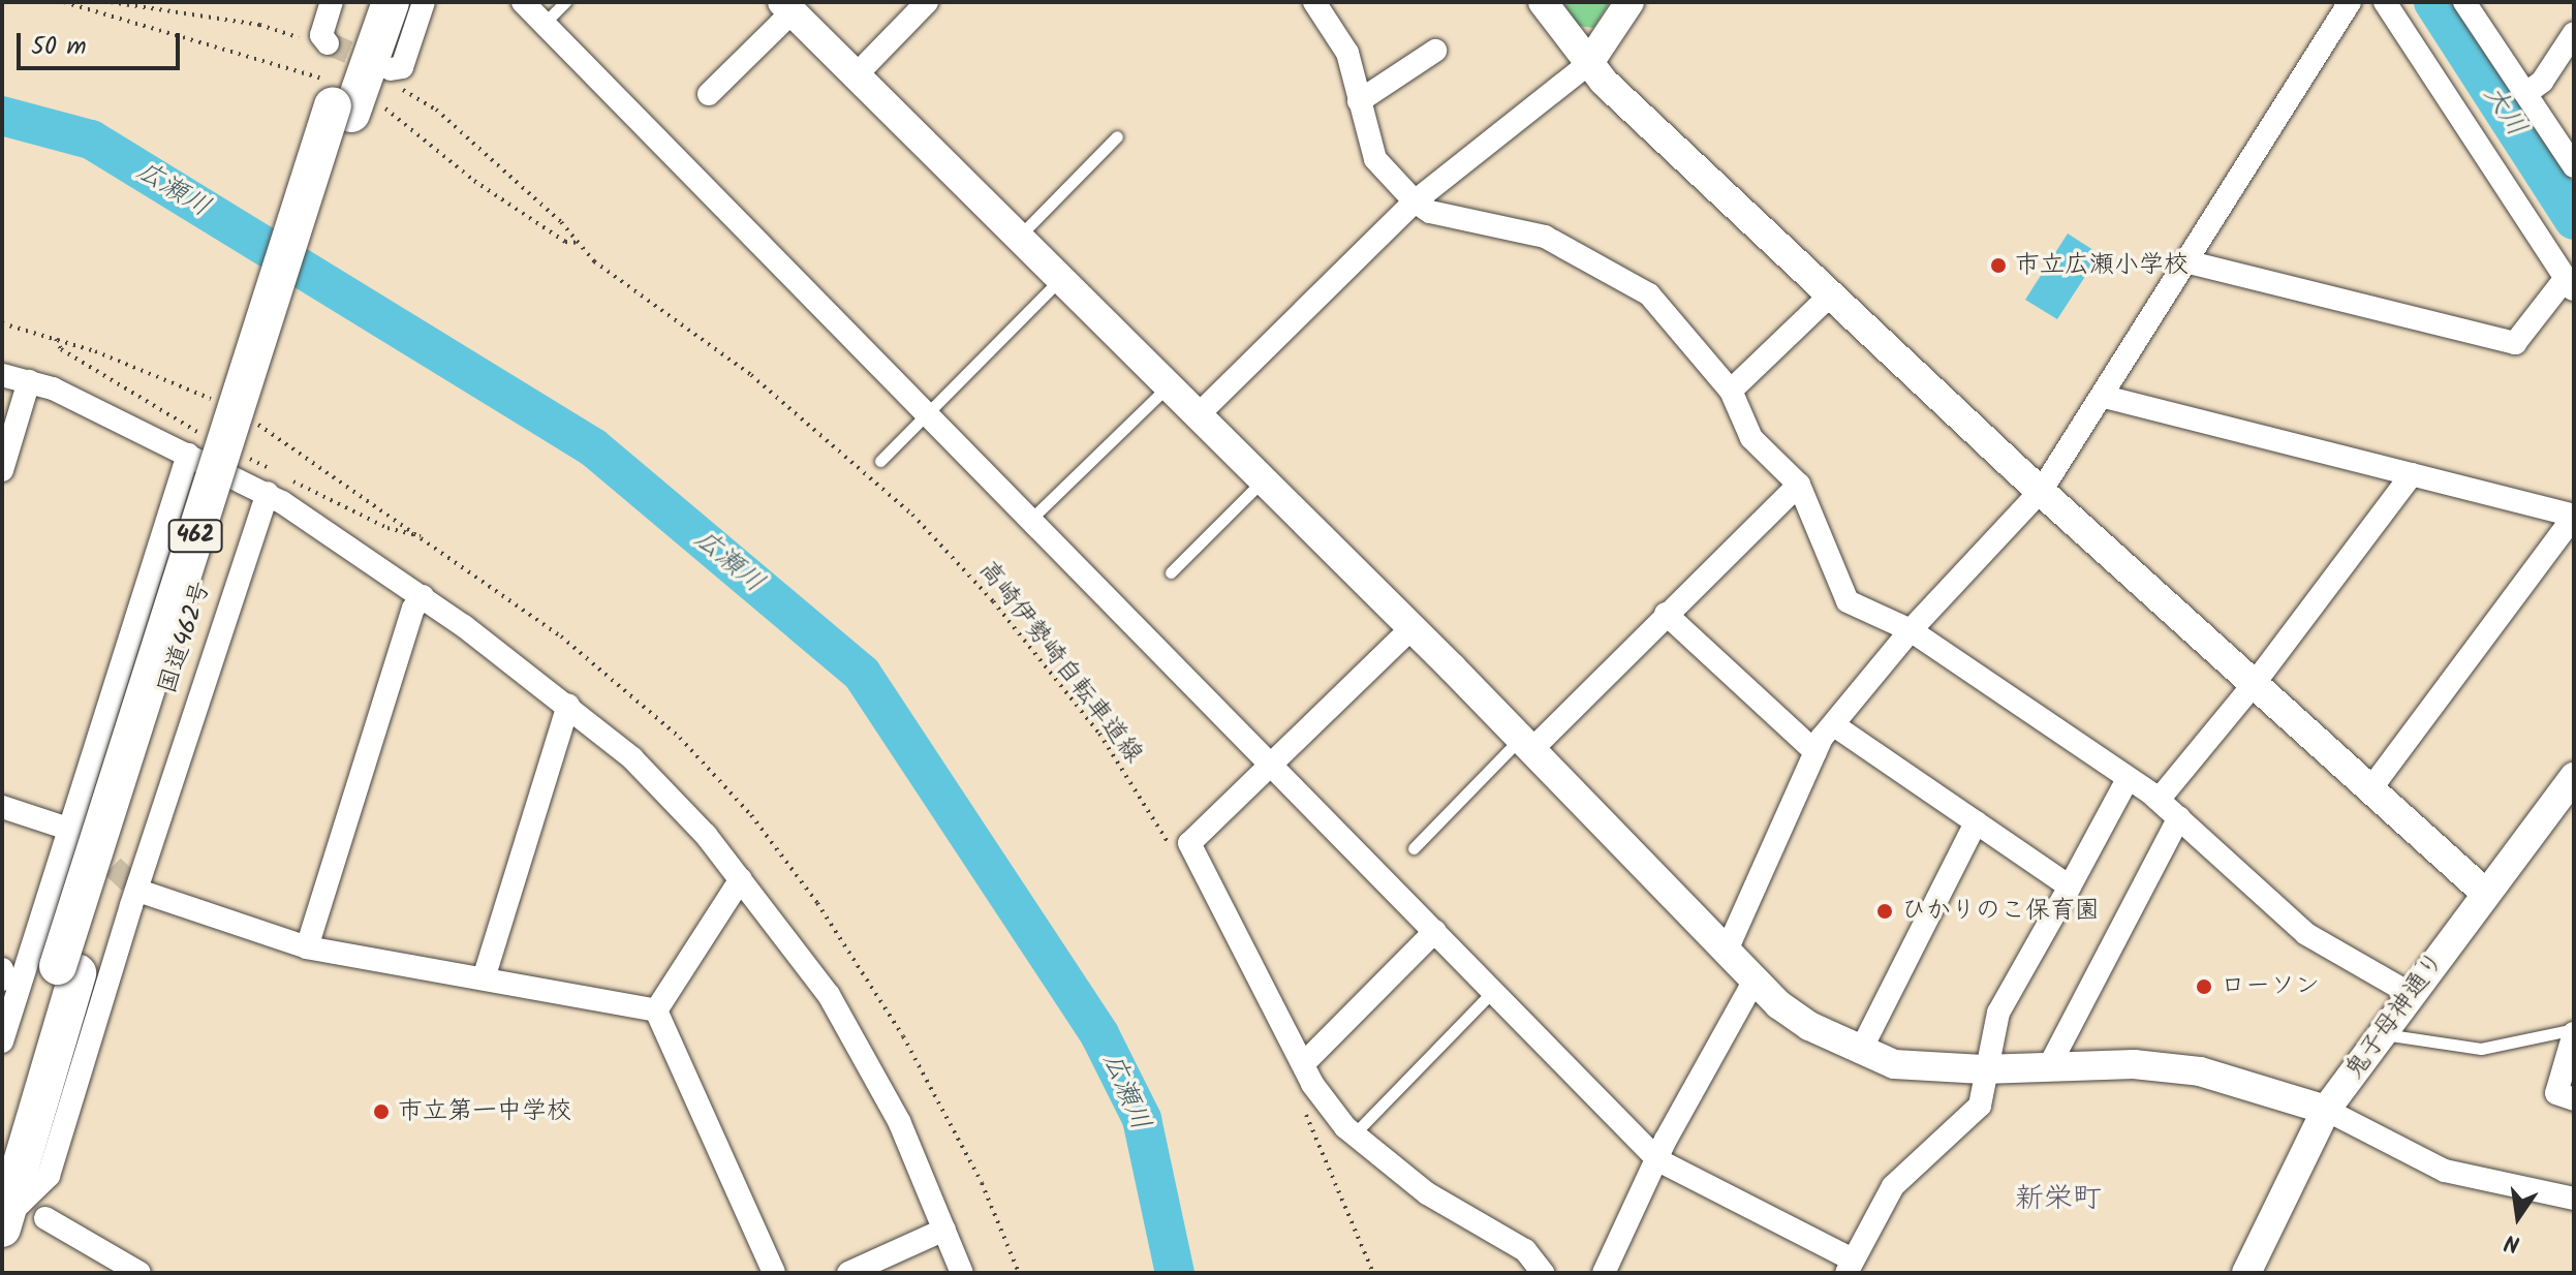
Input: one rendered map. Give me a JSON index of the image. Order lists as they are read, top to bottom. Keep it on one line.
{"streets":{"highway":["462","国道462号"],"street":["鬼子母神通り"],"path":["高崎伊勢崎自転車道線"]},"crossings":[["国道462号","高崎伊勢崎自転車道線"]],"districts":["新栄町"],"water":["大川","広瀬川"],"places":["市立広瀬小学校","ひかりのこ保育園","ローソン","市立第一中学校"],"scale_bar":"50 m","north":"bottom"}
